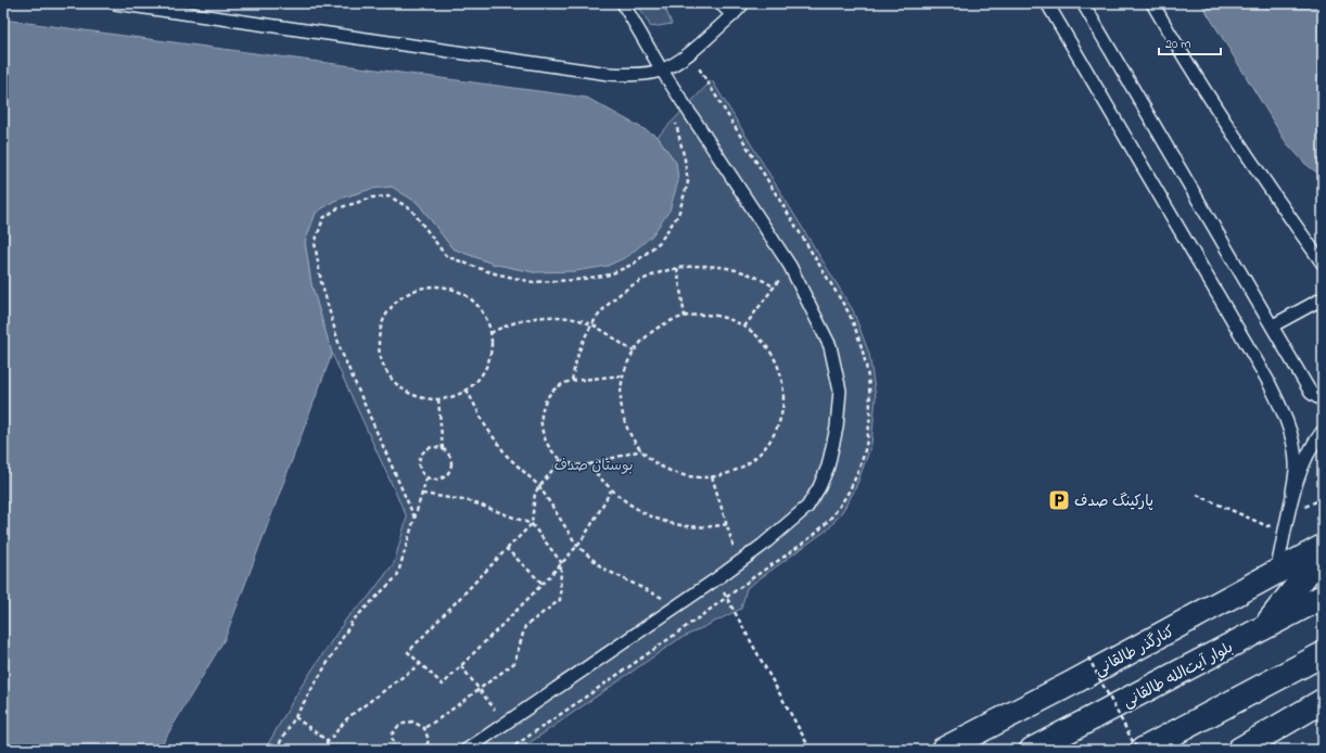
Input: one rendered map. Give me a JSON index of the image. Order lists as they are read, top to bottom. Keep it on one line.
{"streets":{"main road":["کنارگذر طالقانی","بلوار آیت‌الله طالقانی"]},"parks":["بوستان صدف"],"places":{"parking":["پارکینگ صدف"]},"scale_bar":"20 m"}
